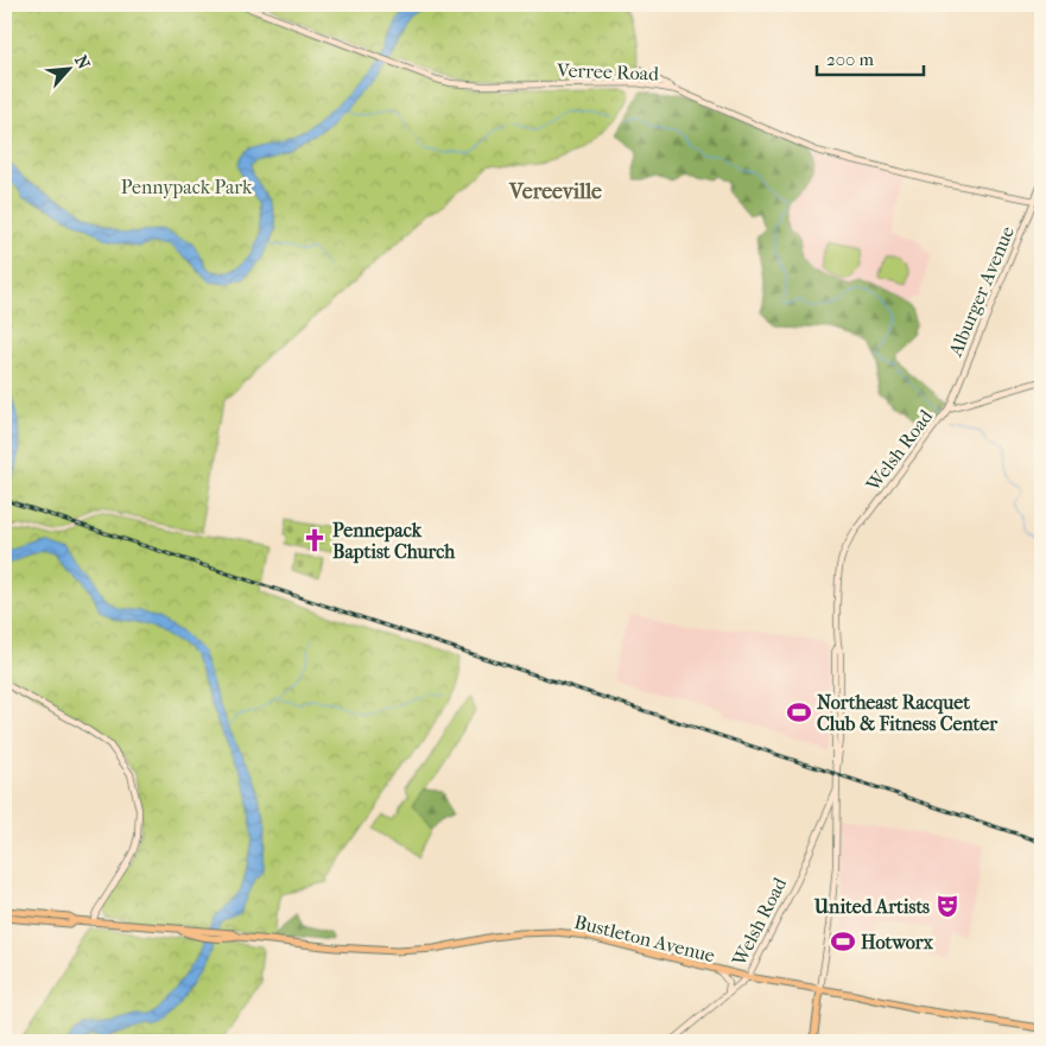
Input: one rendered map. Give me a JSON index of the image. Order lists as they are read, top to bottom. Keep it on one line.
{"streets":{"main road":["Verree Road","Alburger Avenue","Welsh Road","Bustleton Avenue"]},"crossings":[["Verree Road","Alburger Avenue"],["Alburger Avenue","Welsh Road"],["Welsh Road","Bustleton Avenue"]],"districts":["Vereeville"],"parks":["Pennypack Park"],"places":{"church":["Pennepack Baptist Church"],"sports":["Northeast Racquet Club & Fitness Center","Hotworx"],"theatre":["United Artists"]},"scale_bar":"200 m","north":"top right"}
